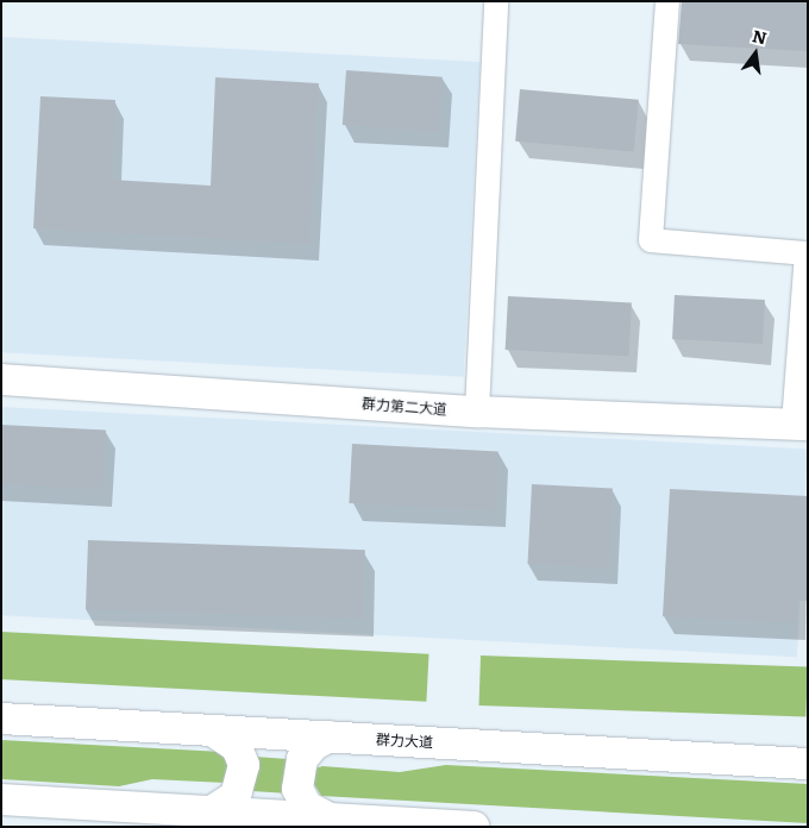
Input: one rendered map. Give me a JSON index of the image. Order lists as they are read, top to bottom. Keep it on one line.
{"streets":{"main road":["群力第二大道","群力大道"]},"north":"top"}
